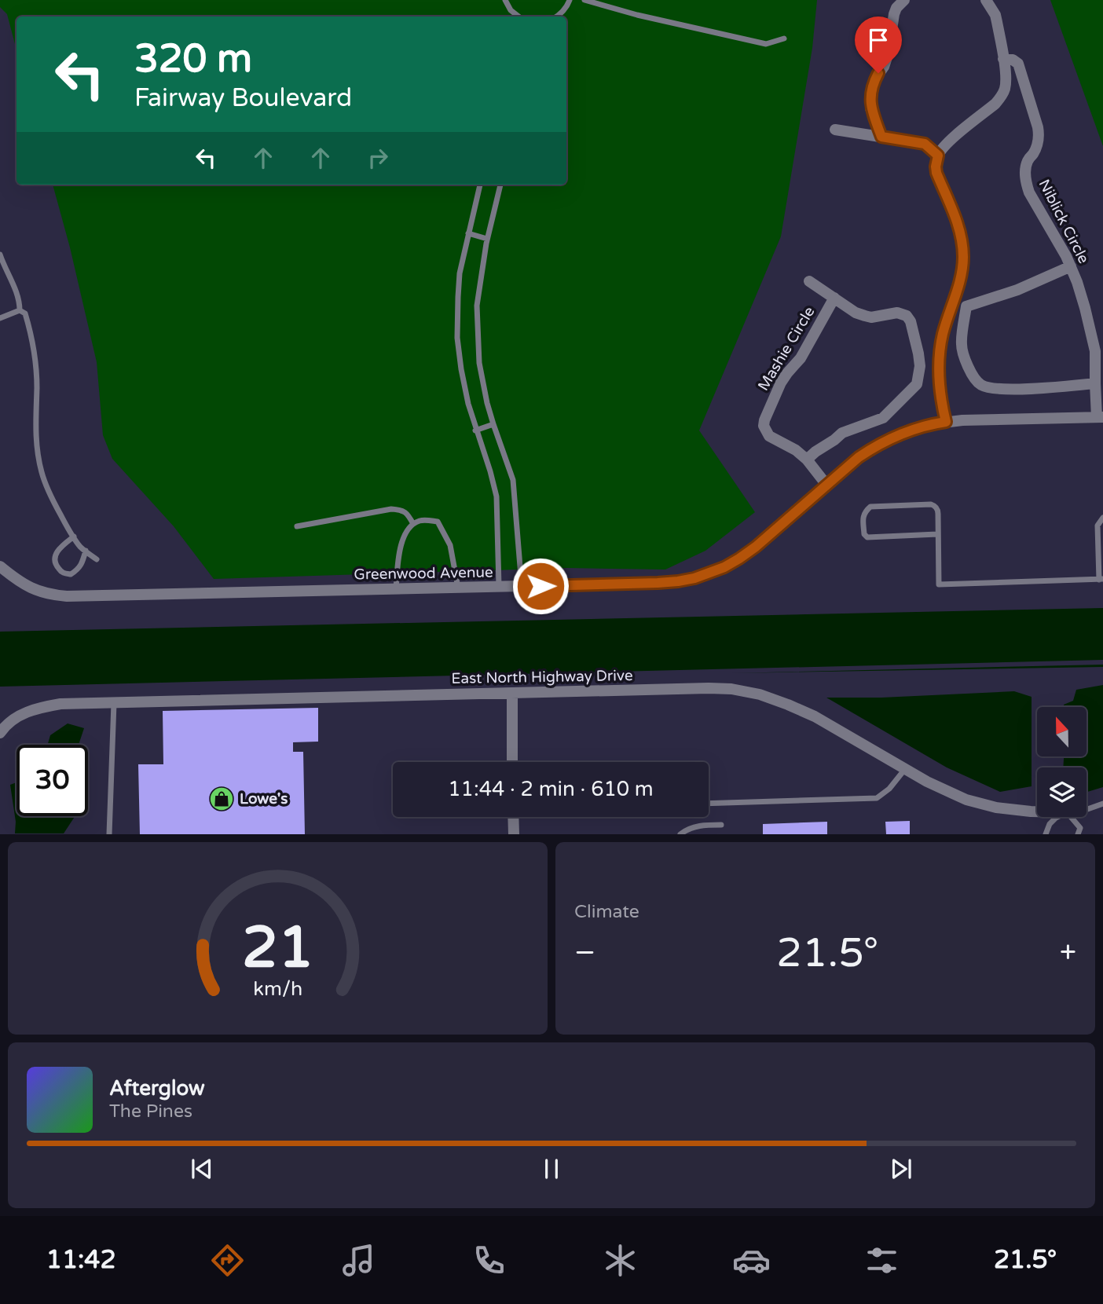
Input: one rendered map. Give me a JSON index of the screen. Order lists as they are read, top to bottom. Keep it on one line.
{"streets":{"street":["Niblick Circle","Mashie Circle","Greenwood Avenue","East North Highway Drive"]},"crossings":[["Niblick Circle","Greenwood Avenue"],["Mashie Circle","Greenwood Avenue"]],"places":{"shop":["Lowe's"]},"north":"top","page":{"turn":["320 m","Fairway Boulevard"],"limit":"30","trip":"11:44 · 2 min · 610 m","tile":"Climate","heat":["−","21.5°","+"],"song":["Afterglow","The Pines"],"tabs":["11:42","21.5°"],"gauge":["21","km/h"]}}
